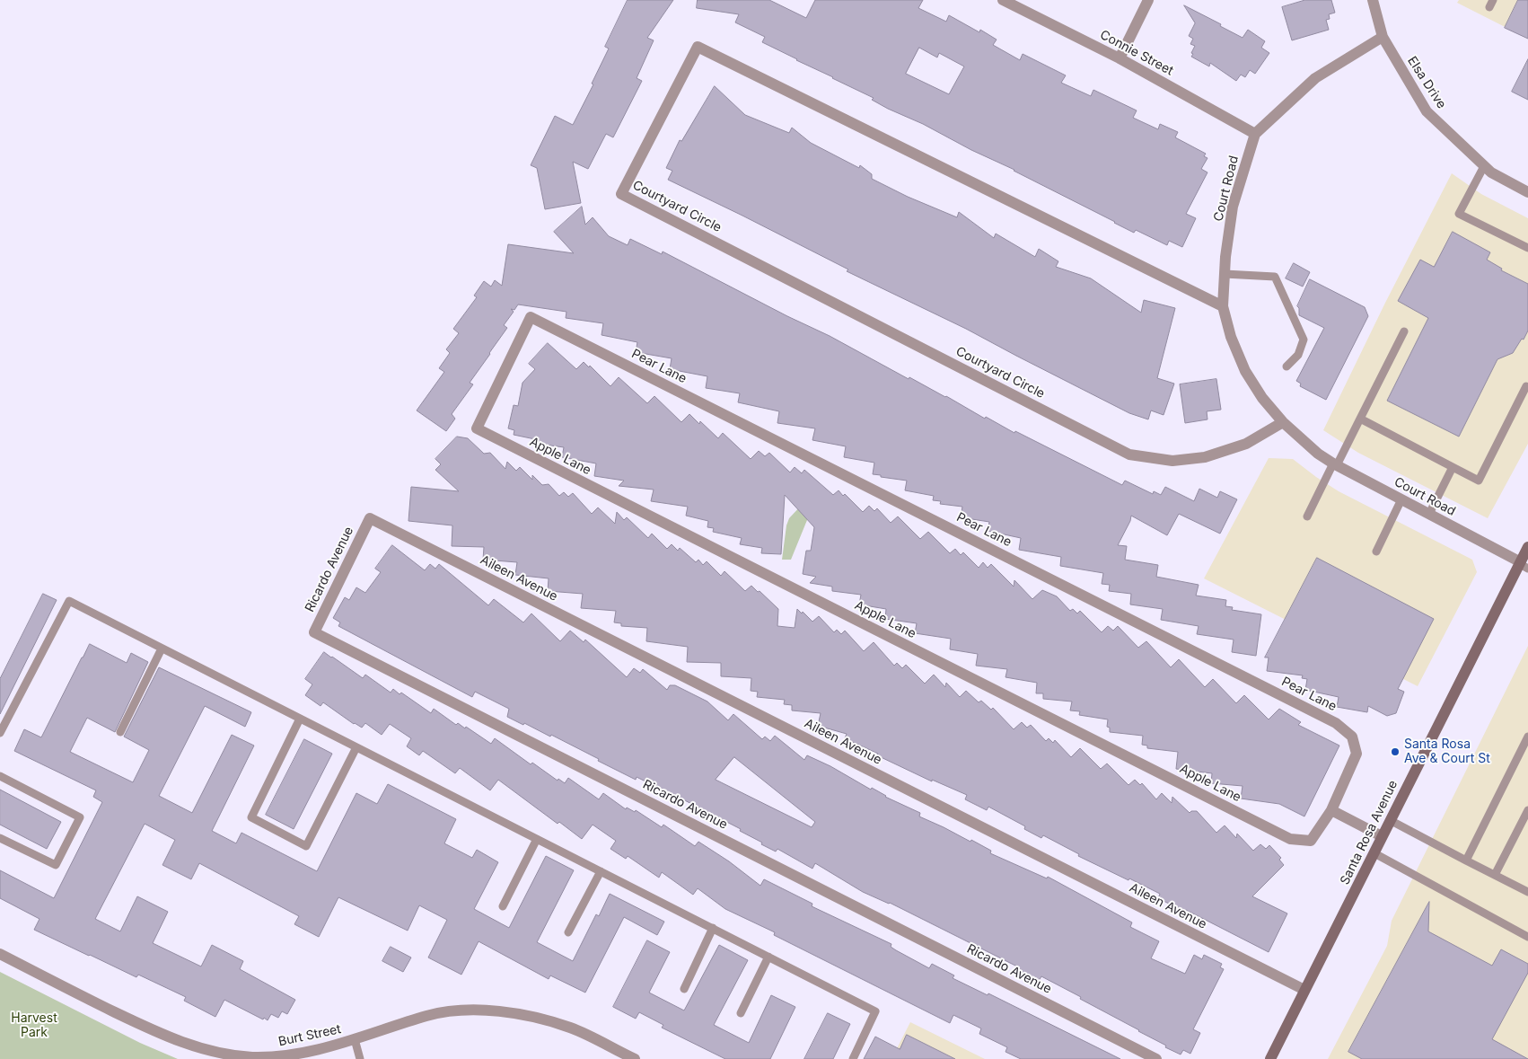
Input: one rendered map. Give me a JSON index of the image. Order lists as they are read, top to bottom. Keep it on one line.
{"streets":{"main road":["Santa Rosa Avenue"],"street":["Connie Street","Elsa Drive","Court Road","Courtyard Circle","Pear Lane","Apple Lane","Ricardo Avenue","Aileen Avenue","Burt Street"]},"crossings":[["Connie Street","Court Road"],["Court Road","Courtyard Circle"],["Court Road","Santa Rosa Avenue"],["Pear Lane","Apple Lane"],["Ricardo Avenue","Aileen Avenue"],["Aileen Avenue","Santa Rosa Avenue"]],"parks":["Harvest Park"],"places":["Santa Rosa Ave & Court St"]}
